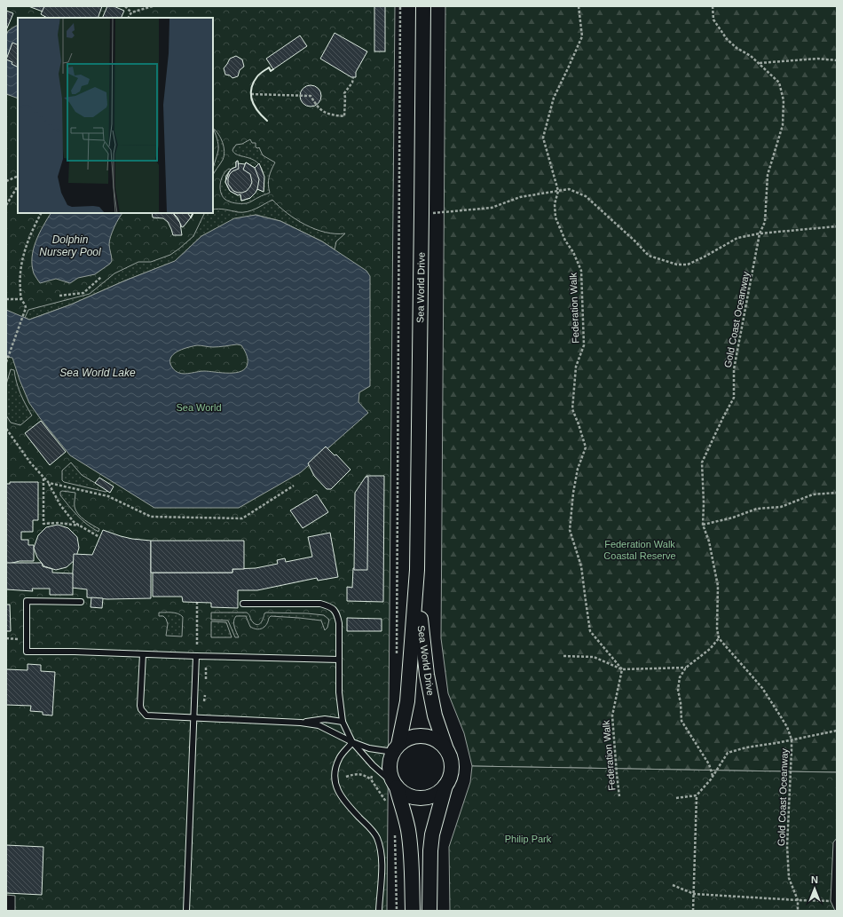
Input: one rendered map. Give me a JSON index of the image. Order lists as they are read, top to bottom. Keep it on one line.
{"streets":{"street":["Sea World Drive"],"path":["Federation Walk","Gold Coast Oceanway"]},"water":["Dolphin Nursery Pool","Sea World Lake"],"parks":["Sea World","Federation Walk Coastal Reserve","Philip Park"],"north":"top"}
